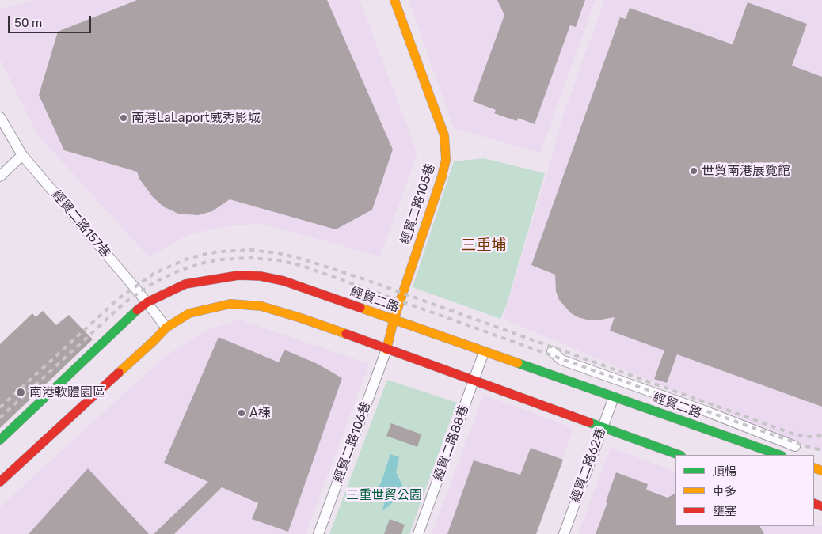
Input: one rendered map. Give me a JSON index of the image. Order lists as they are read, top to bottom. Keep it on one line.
{"streets":{"main road":["經貿二路105巷","經貿二路"],"street":["經貿二路157巷","經貿二路106巷","經貿二路88巷","經貿二路62巷"]},"crossings":[["經貿二路105巷","經貿二路"],["經貿二路105巷","經貿二路106巷"],["經貿二路157巷","經貿二路"],["經貿二路","經貿二路88巷"],["經貿二路","經貿二路62巷"]],"districts":["三重埔"],"parks":["三重世貿公園"],"places":["南港LaLaport威秀影城","世貿南港展覽館","南港軟體園區","A棟"],"legend":["順暢","車多","壅塞"],"scale_bar":"50 m"}
